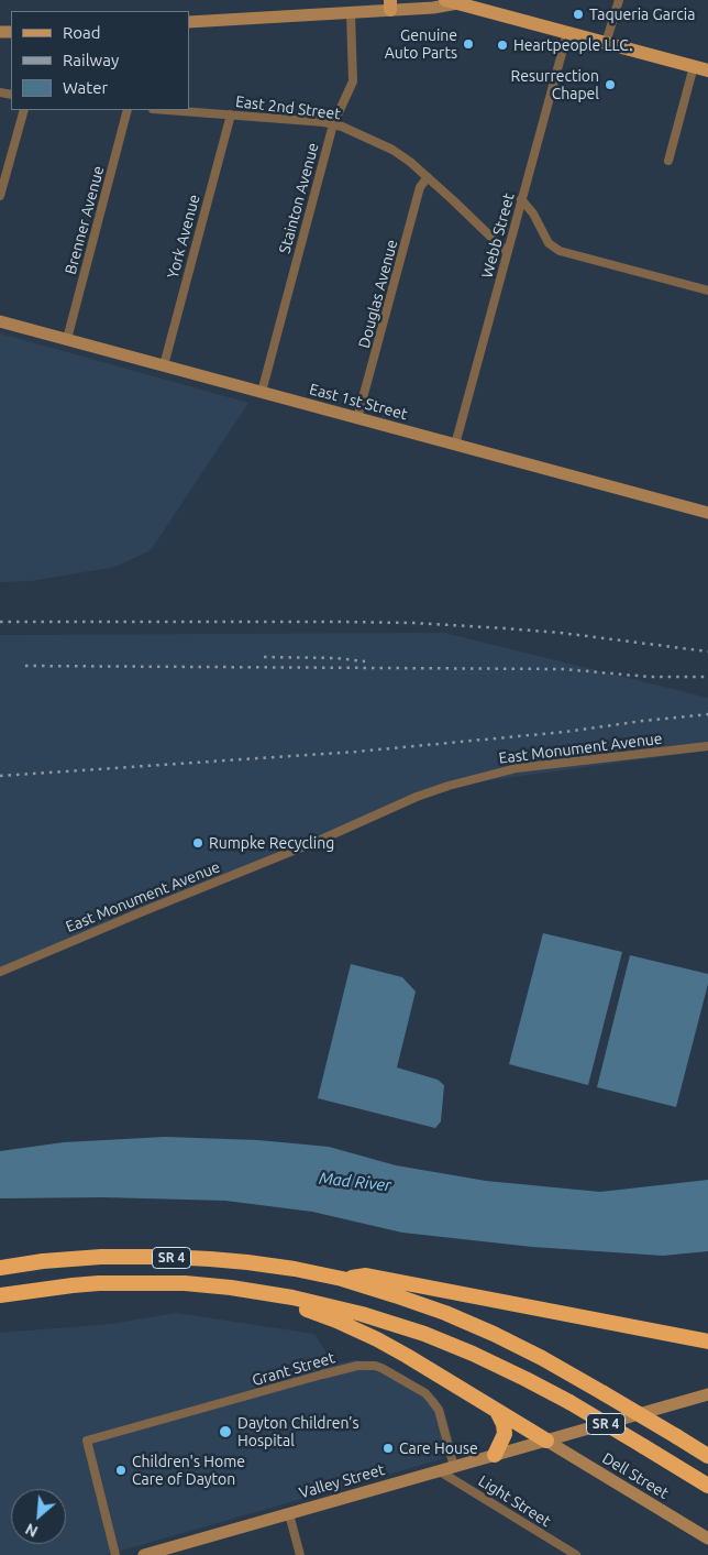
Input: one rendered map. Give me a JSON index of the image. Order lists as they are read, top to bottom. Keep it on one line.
{"streets":{"highway":["SR 4"],"main road":["East 1st Street","Dell Street","Valley Street"],"street":["East 2nd Street","Stainton Avenue","Brenner Avenue","Webb Street","York Avenue","Douglas Avenue","East Monument Avenue","Grant Street","Light Street"]},"crossings":[["East 2nd Street","Stainton Avenue"],["East 2nd Street","Webb Street"],["East 2nd Street","York Avenue"],["East 2nd Street","Douglas Avenue"],["Stainton Avenue","East 1st Street"],["Brenner Avenue","East 1st Street"],["Webb Street","East 1st Street"],["York Avenue","East 1st Street"],["Douglas Avenue","East 1st Street"],["Grant Street","Valley Street"],["Dell Street","Valley Street"],["Valley Street","Light Street"]],"water":["Mad River"],"places":["Taqueria Garcia","Genuine Auto Parts","Heartpeople LLC.","Resurrection Chapel","Rumpke Recycling","Dayton Children’s Hospital","Care House","Children's Home Care of Dayton"],"legend":["Road","Railway","Water"],"north":"bottom left"}
